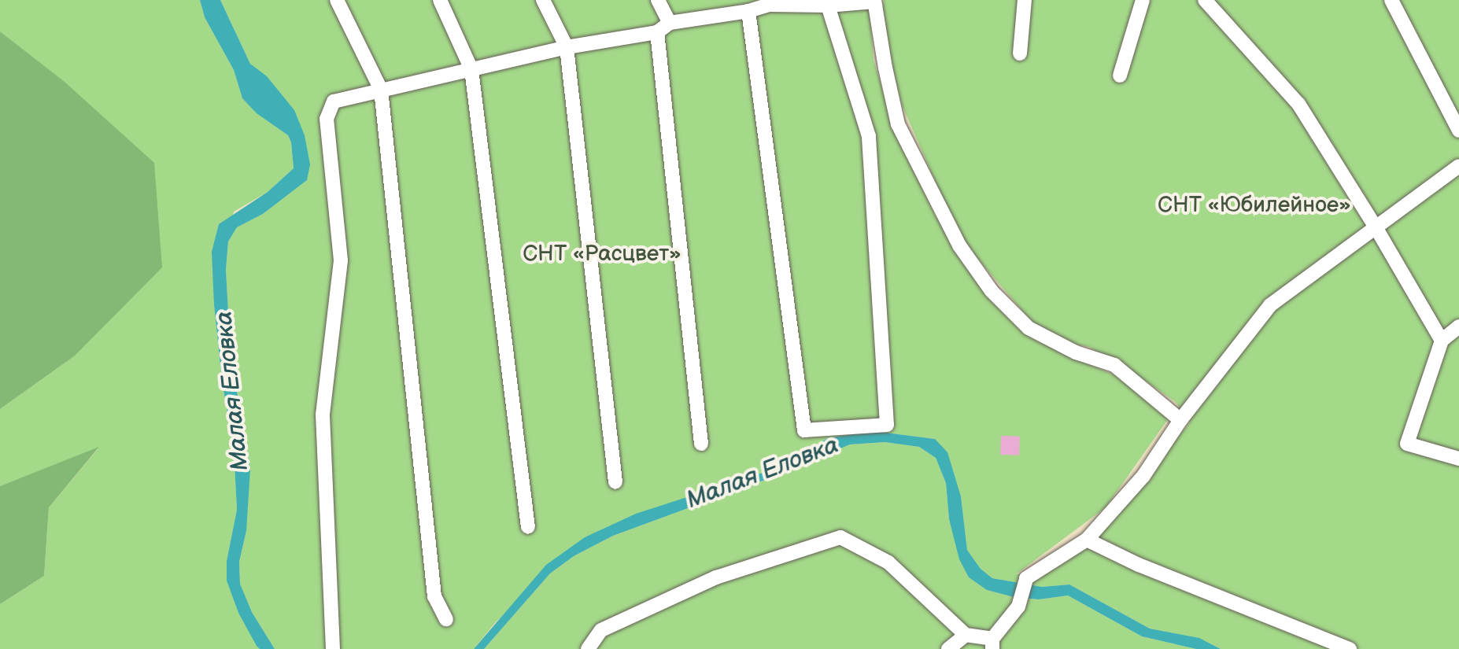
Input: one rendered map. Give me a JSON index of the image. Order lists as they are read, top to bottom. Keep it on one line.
{"water":["Малая Еловка"],"parks":["СНТ «Юбилейное»","СНТ «Расцвет»"]}
